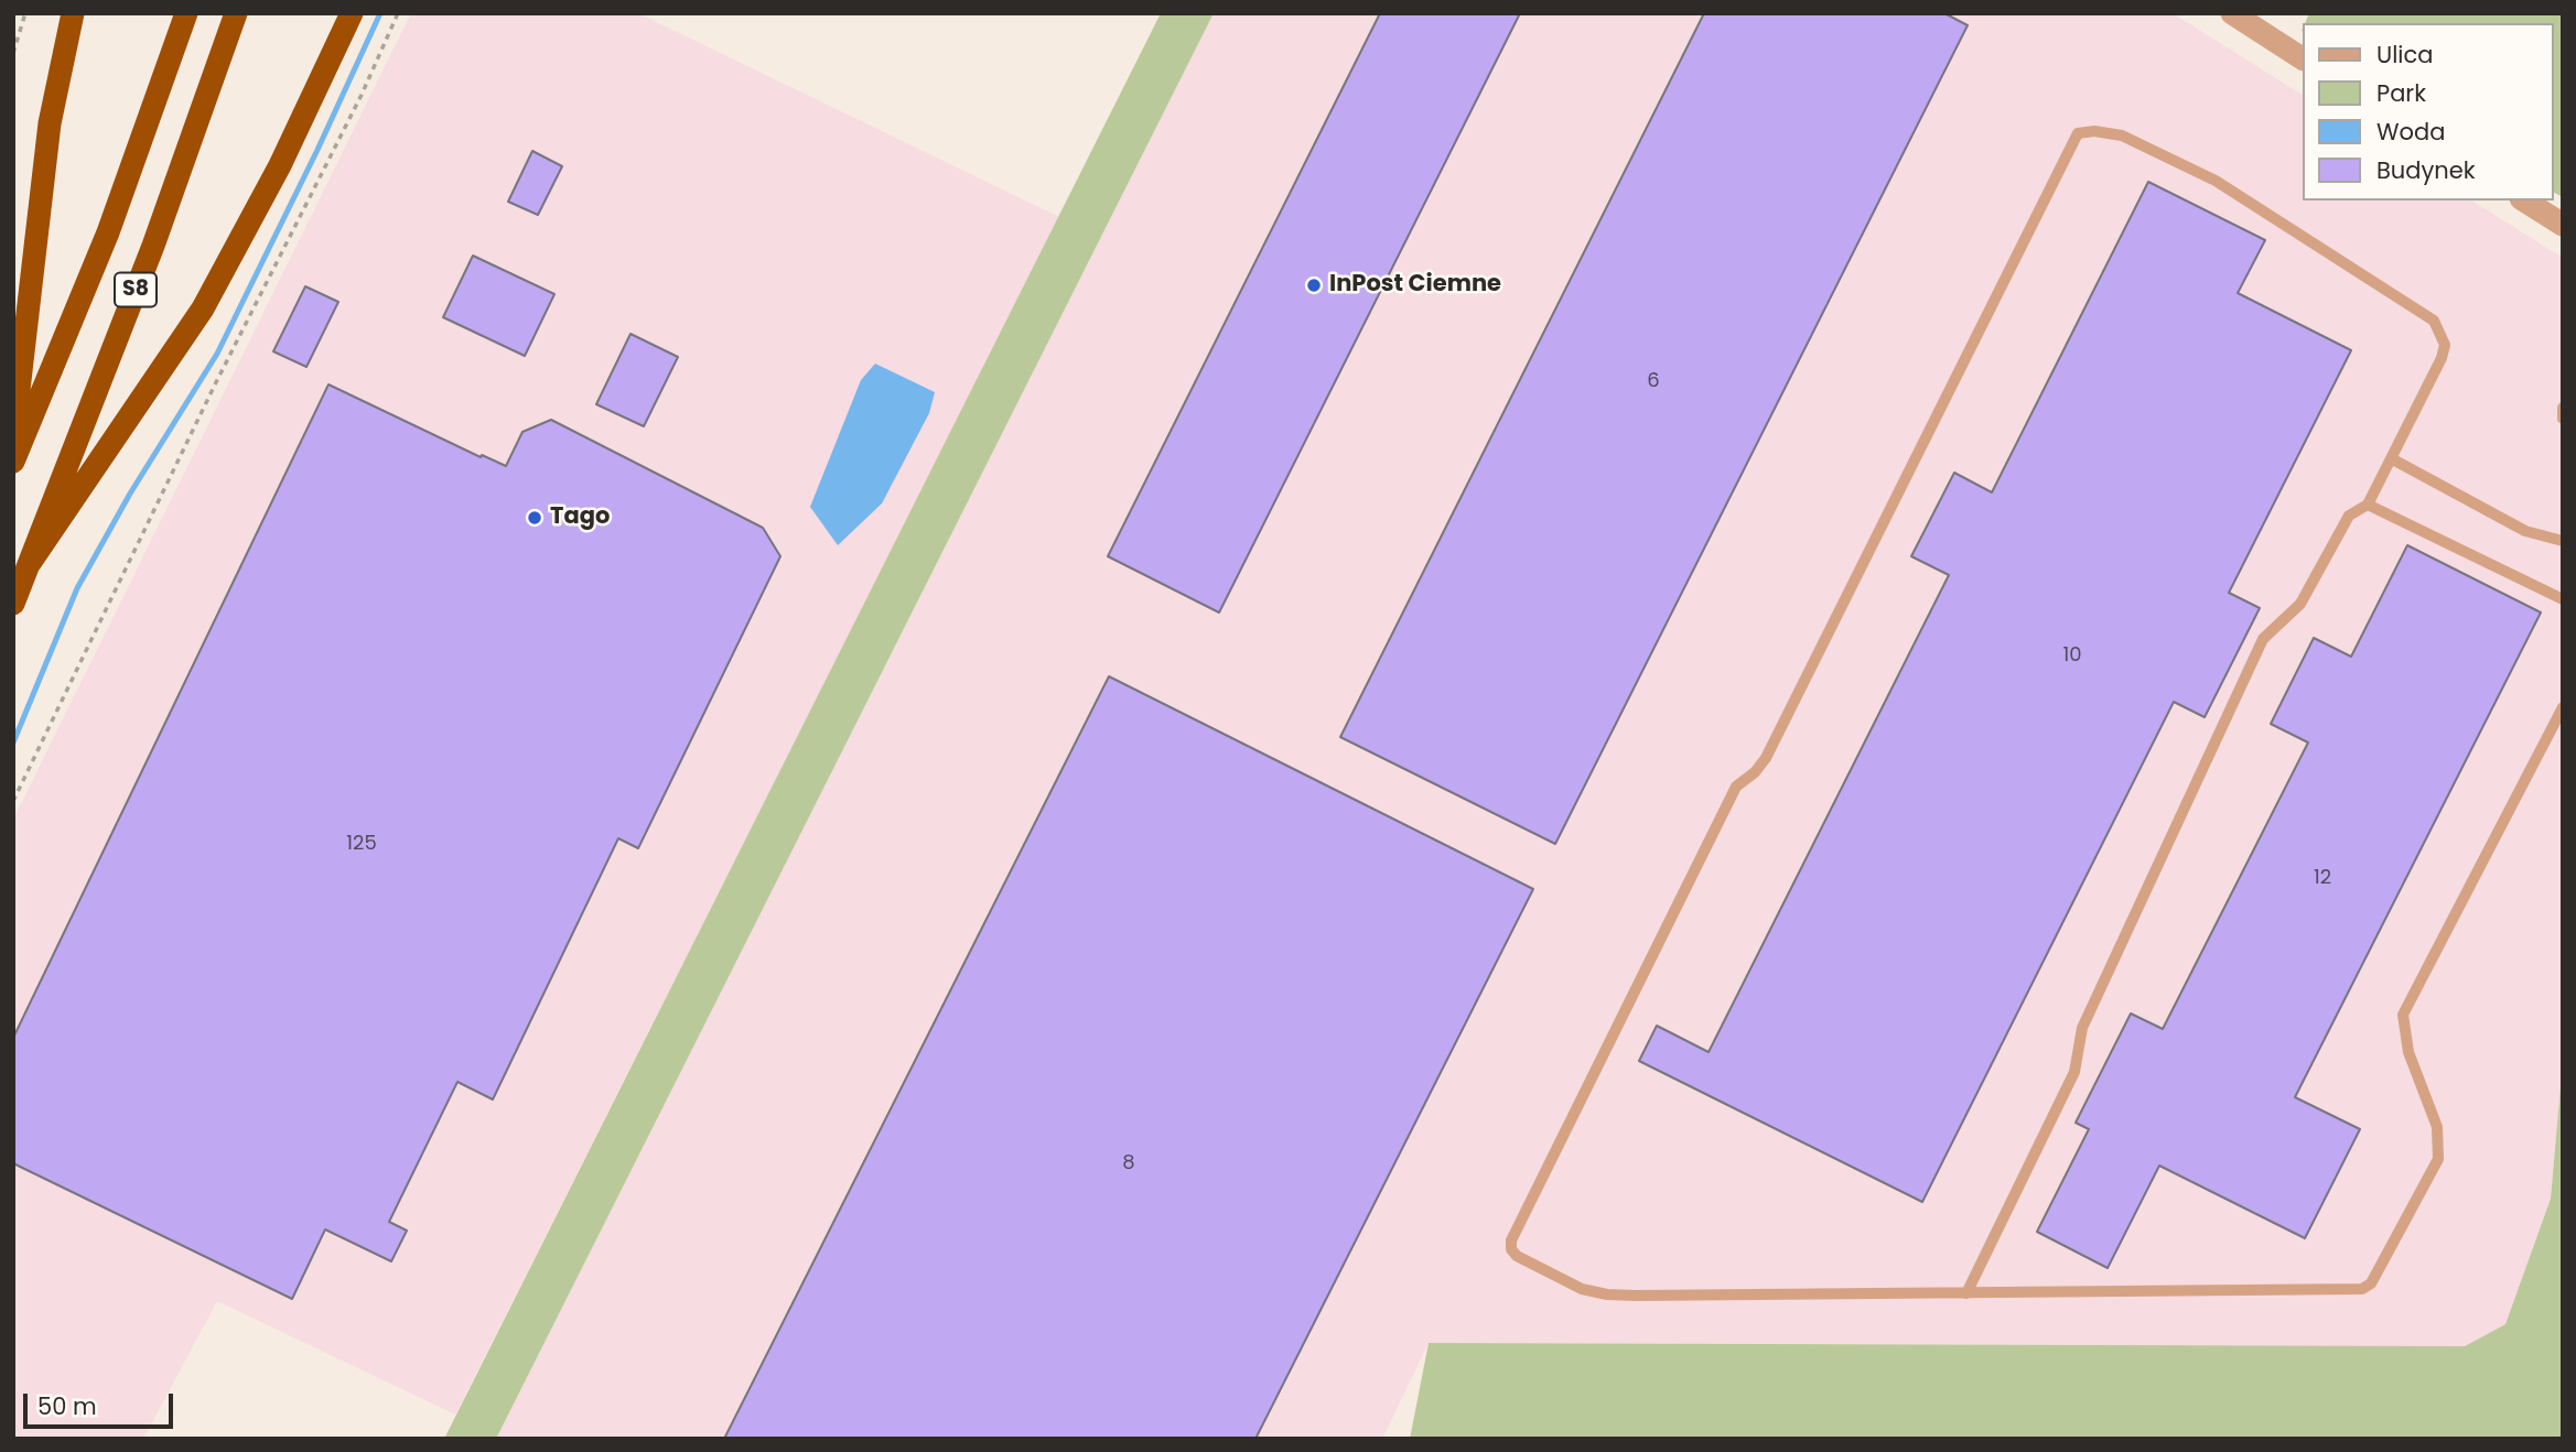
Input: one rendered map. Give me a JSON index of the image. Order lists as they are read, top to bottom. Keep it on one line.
{"streets":{"highway":["S8"]},"places":["InPost Ciemne","Tago"],"house_numbers":["6","10","125","12","8"],"legend":["Ulica","Park","Woda","Budynek"],"scale_bar":"50 m"}
